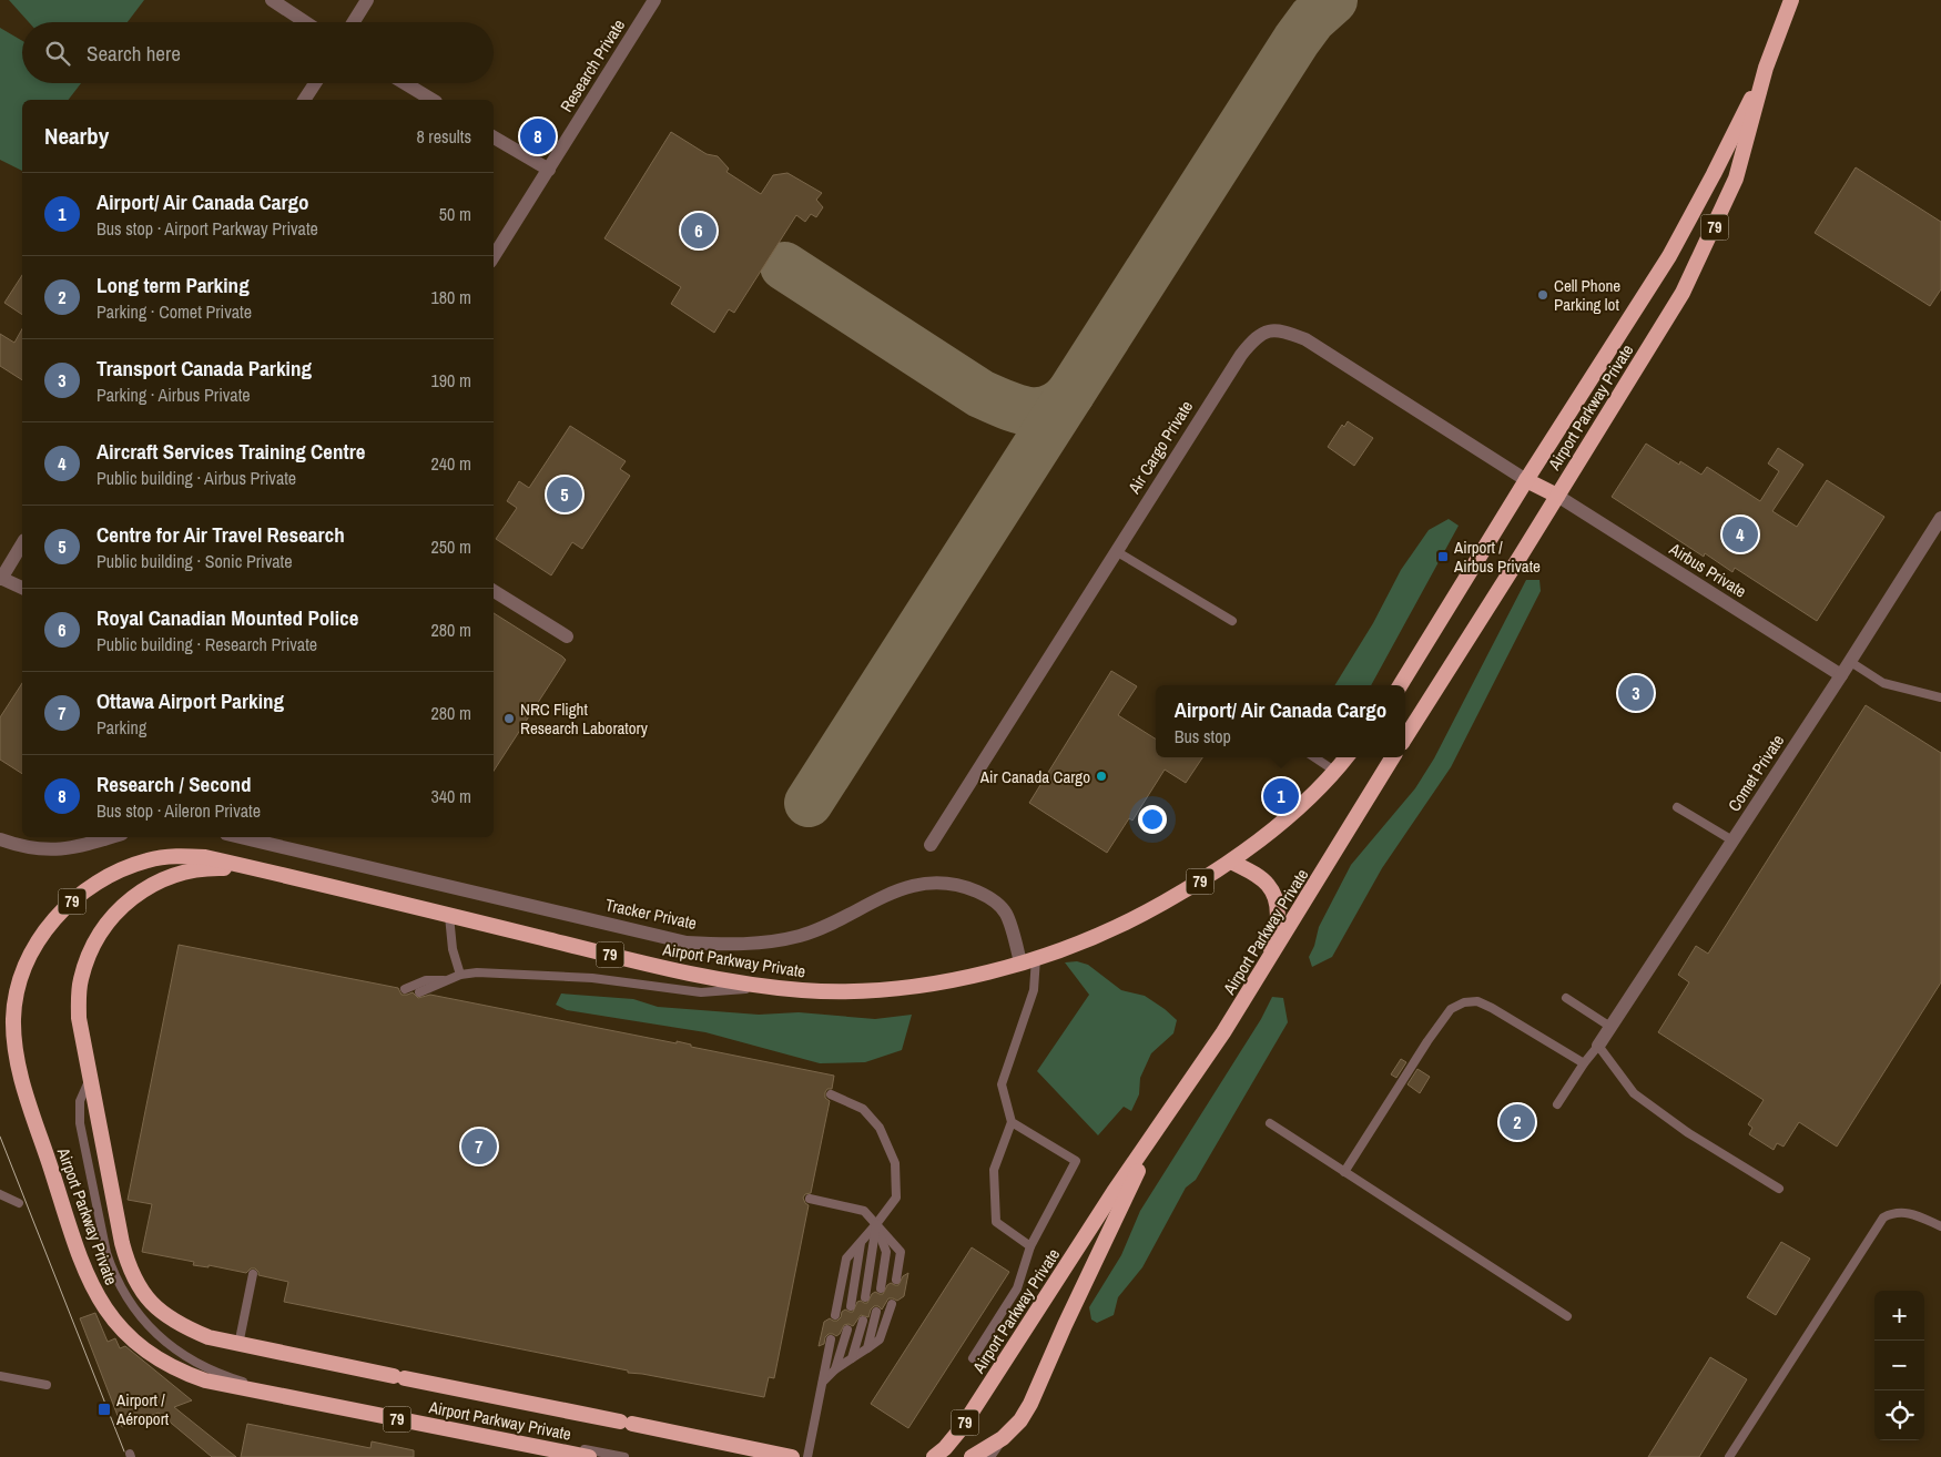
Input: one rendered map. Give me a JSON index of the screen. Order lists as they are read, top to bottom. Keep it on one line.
{"streets":{"highway":["79","Airport Parkway Private"],"street":["Research Private","Air Cargo Private","Airbus Private","Comet Private","Tracker Private"]},"crossings":[["Airport Parkway Private","Air Cargo Private"],["Airport Parkway Private","Airbus Private"],["Airport Parkway Private","Tracker Private"],["Airbus Private","Comet Private"]],"places":{"other":["Cell Phone Parking lot","NRC Flight Research Laboratory","Air Canada Cargo"],"transit":["Airport / Airbus Private","Airport / Aéroport"]},"page":{"search":"Search here","heading":["Nearby","8 results"],"pins":["8","6","5","4","3","1","2","7"],"list":[{"mark":"1","name":"Airport/ Air Canada Cargo","note":"Bus stop · Airport Parkway Private","value":"50 m"},{"mark":"2","name":"Long term Parking","note":"Parking · Comet Private","value":"180 m"},{"mark":"3","name":"Transport Canada Parking","note":"Parking · Airbus Private","value":"190 m"},{"mark":"4","name":"Aircraft Services Training Centre","note":"Public building · Airbus Private","value":"240 m"},{"mark":"5","name":"Centre for Air Travel Research","note":"Public building · Sonic Private","value":"250 m"},{"mark":"6","name":"Royal Canadian Mounted Police","note":"Public building · Research Private","value":"280 m"},{"mark":"7","name":"Ottawa Airport Parking","note":"Parking","value":"280 m"},{"mark":"8","name":"Research / Second","note":"Bus stop · Aileron Private","value":"340 m"}],"popup":["Airport/ Air Canada Cargo","Bus stop"],"map_buttons":["+","−"]}}
